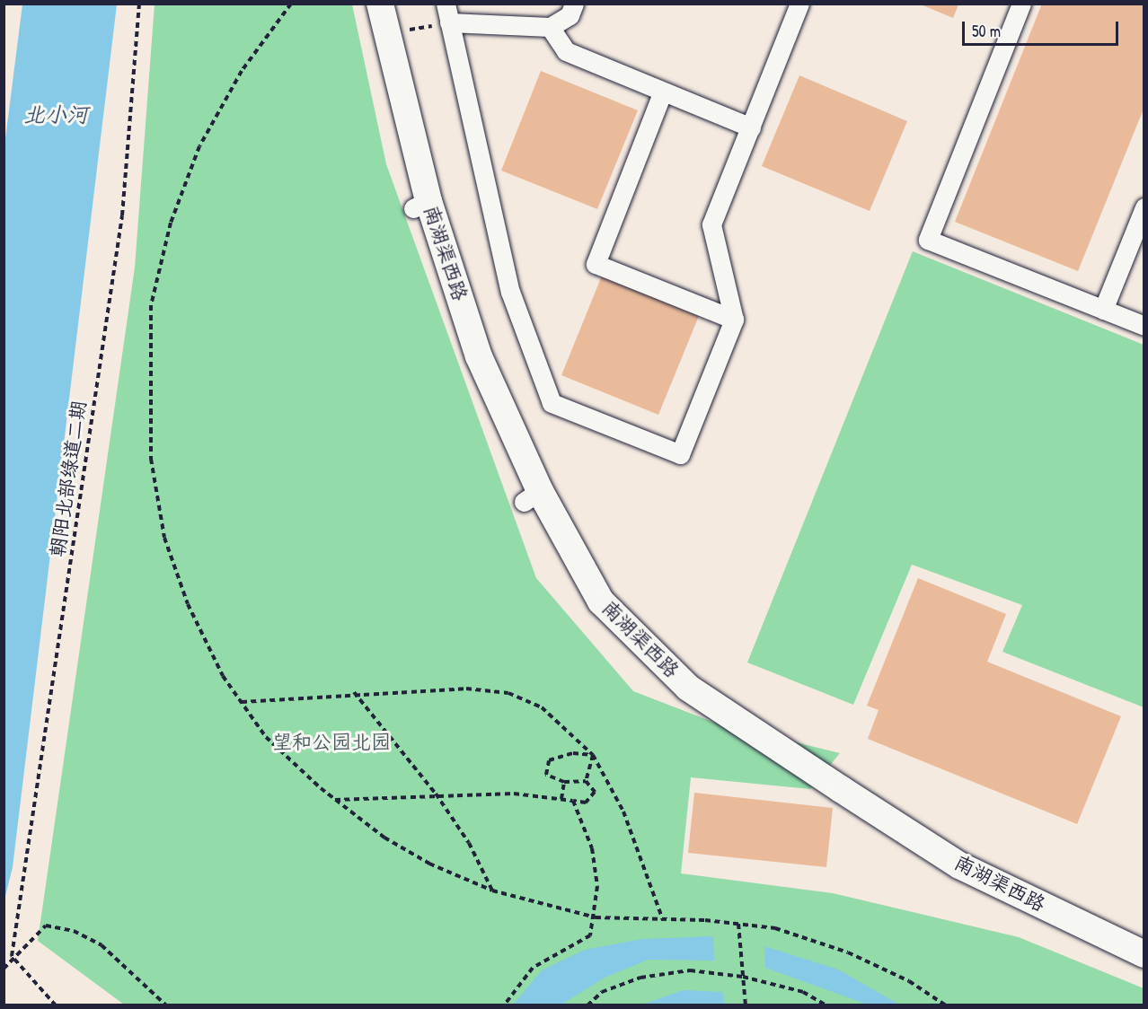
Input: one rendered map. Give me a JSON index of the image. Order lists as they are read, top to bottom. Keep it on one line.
{"streets":{"street":["南湖渠西路"],"path":["朝阳北部绿道二期"]},"water":["北小河"],"parks":["望和公园北园"],"scale_bar":"50 m"}
